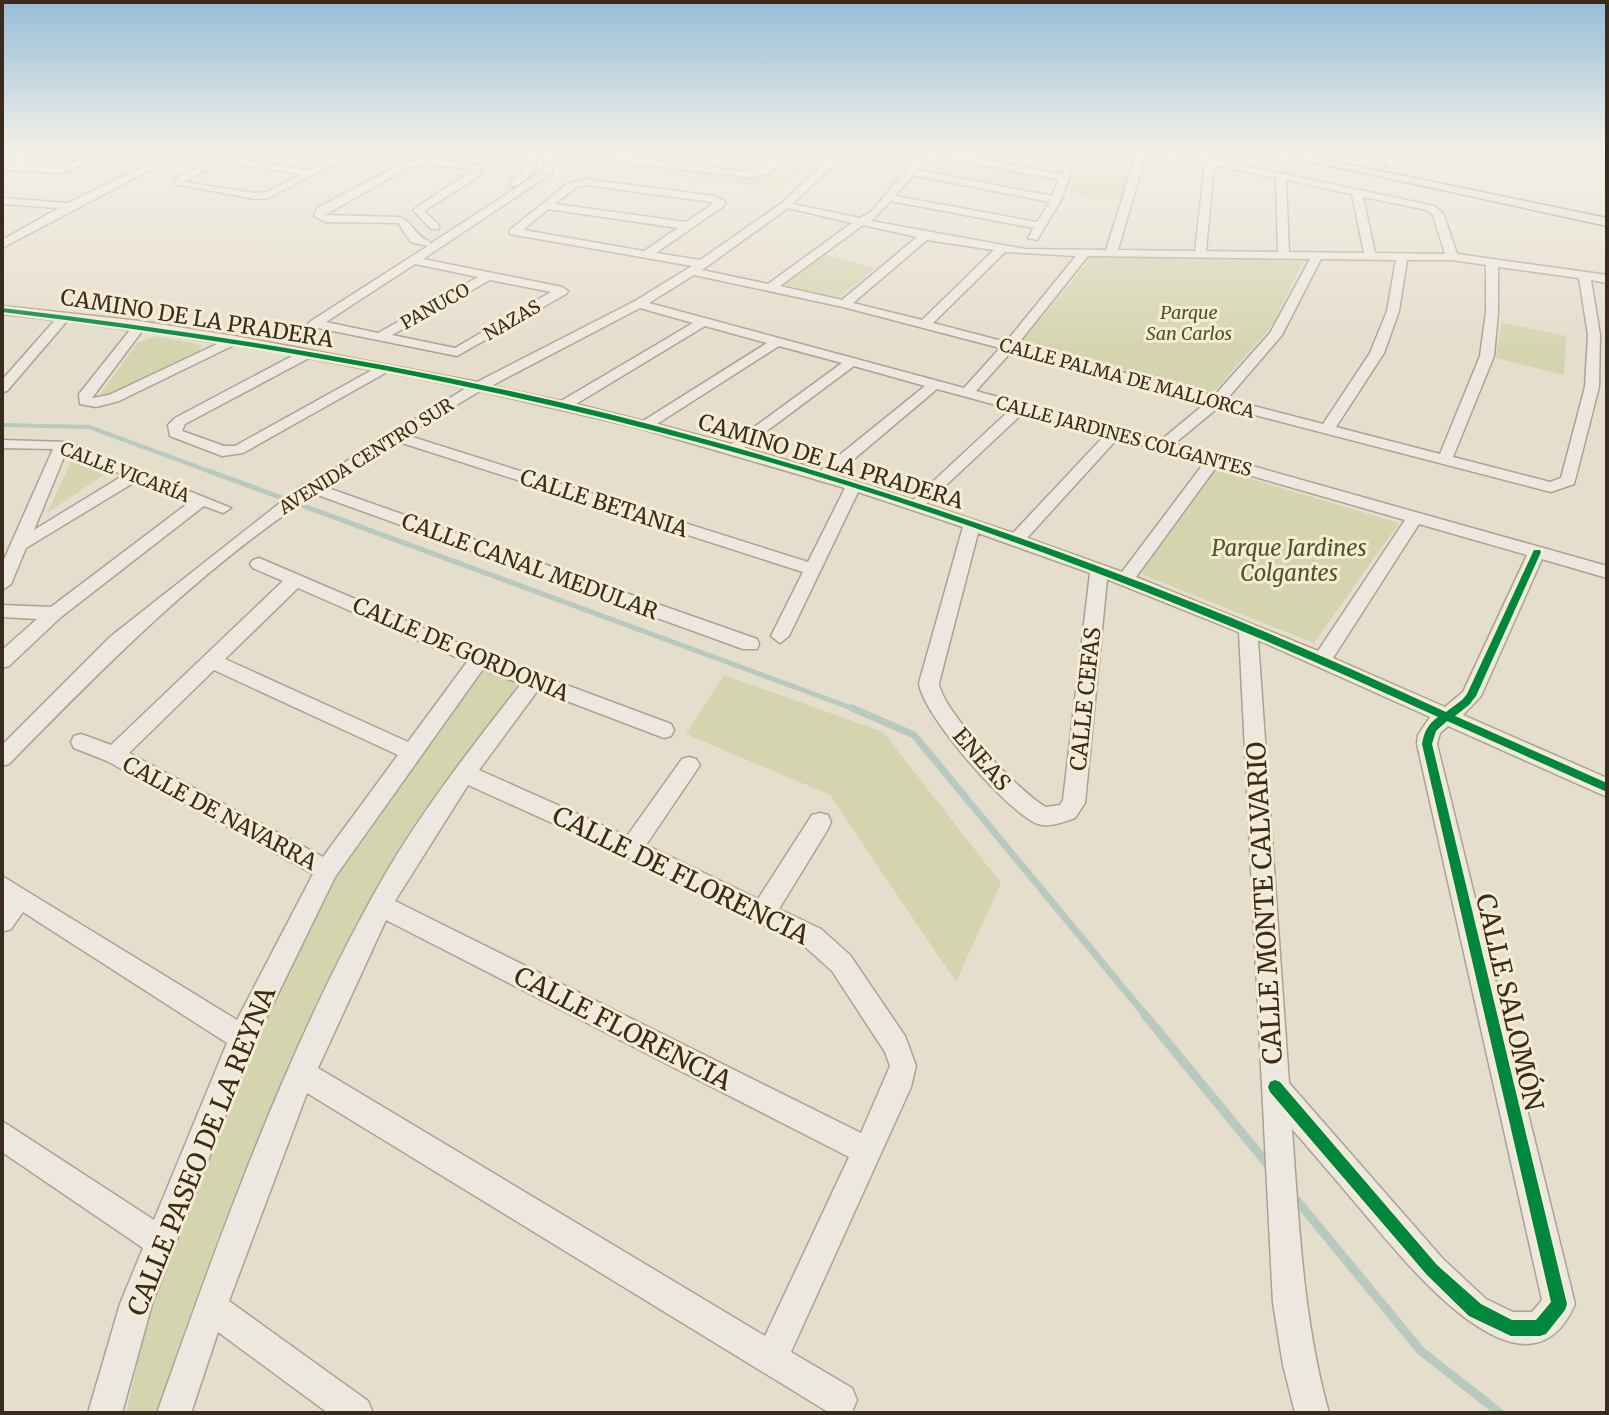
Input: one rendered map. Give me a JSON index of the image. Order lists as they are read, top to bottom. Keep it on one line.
{"streets":{"street":["PANUCO","CAMINO DE LA PRADERA","NAZAS","CALLE PALMA DE MALLORCA","CALLE JARDINES COLGANTES","AVENIDA CENTRO SUR","CALLE VICARÍA","CALLE BETANIA","CALLE CANAL MEDULAR","CALLE DE GORDONIA","CALLE CEFAS","ENEAS","CALLE DE NAVARRA","CALLE DE FLORENCIA","CALLE MONTE CALVARIO","CALLE SALOMÓN","CALLE FLORENCIA","CALLE PASEO DE LA REYNA"]},"crossings":[["PANUCO","NAZAS"],["CAMINO DE LA PRADERA","AVENIDA CENTRO SUR"],["CAMINO DE LA PRADERA","CALLE CEFAS"],["CAMINO DE LA PRADERA","ENEAS"],["CAMINO DE LA PRADERA","CALLE MONTE CALVARIO"],["CAMINO DE LA PRADERA","CALLE SALOMÓN"],["CALLE PALMA DE MALLORCA","AVENIDA CENTRO SUR"],["CALLE JARDINES COLGANTES","AVENIDA CENTRO SUR"],["CALLE JARDINES COLGANTES","CALLE SALOMÓN"],["AVENIDA CENTRO SUR","CALLE BETANIA"],["AVENIDA CENTRO SUR","CALLE CANAL MEDULAR"],["CALLE DE GORDONIA","CALLE DE NAVARRA"],["CALLE DE GORDONIA","CALLE PASEO DE LA REYNA"],["CALLE CEFAS","ENEAS"],["CALLE DE NAVARRA","CALLE PASEO DE LA REYNA"],["CALLE DE FLORENCIA","CALLE FLORENCIA"],["CALLE MONTE CALVARIO","CALLE SALOMÓN"]],"parks":["Parque San Carlos","Parque Jardines Colgantes"]}
